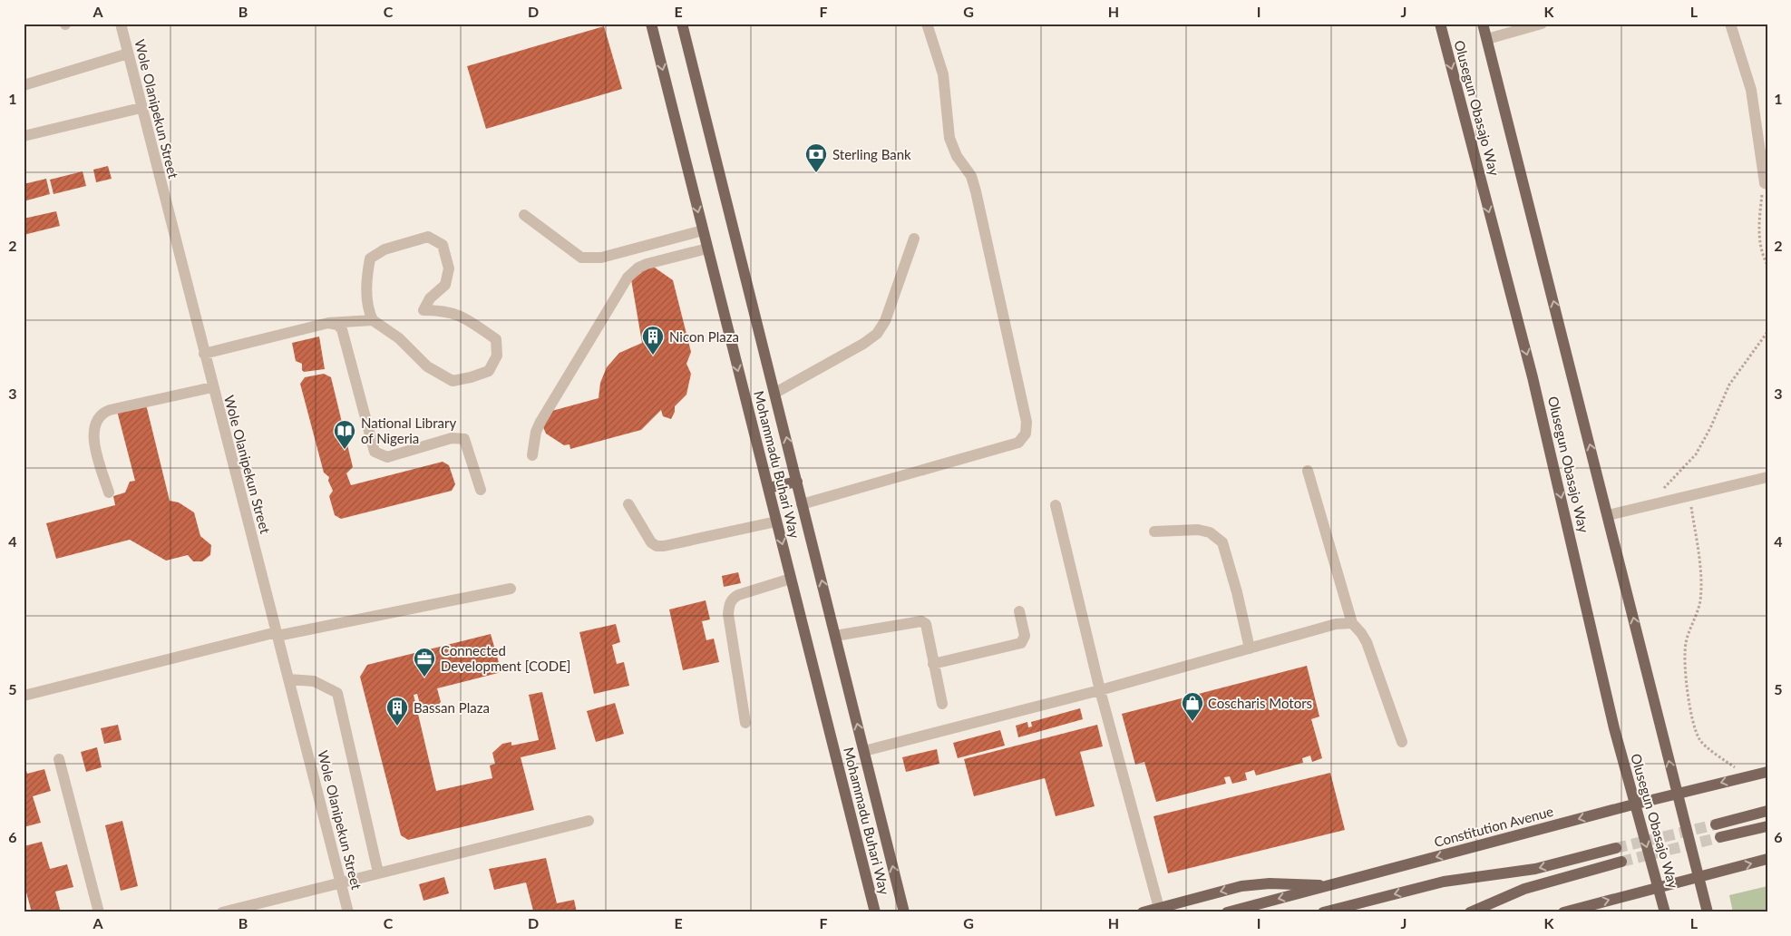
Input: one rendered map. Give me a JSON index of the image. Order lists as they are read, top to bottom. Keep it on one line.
{"streets":{"main road":["Olusegun Obasajo Way","Mohammadu Buhari Way","Constitution Avenue"],"street":["Wole Olanipekun Street"]},"crossings":[["Olusegun Obasajo Way","Constitution Avenue"]],"places":{"bank":["Sterling Bank"],"building":["Nicon Plaza","Bassan Plaza"],"library":["National Library of Nigeria"],"office":["Connected Development [CODE]"],"shop":["Coscharis Motors"]},"grid":{"columns":["A","B","C","D","E","F","G","H","I","J","K","L"],"rows":["1","2","3","4","5","6"]}}
